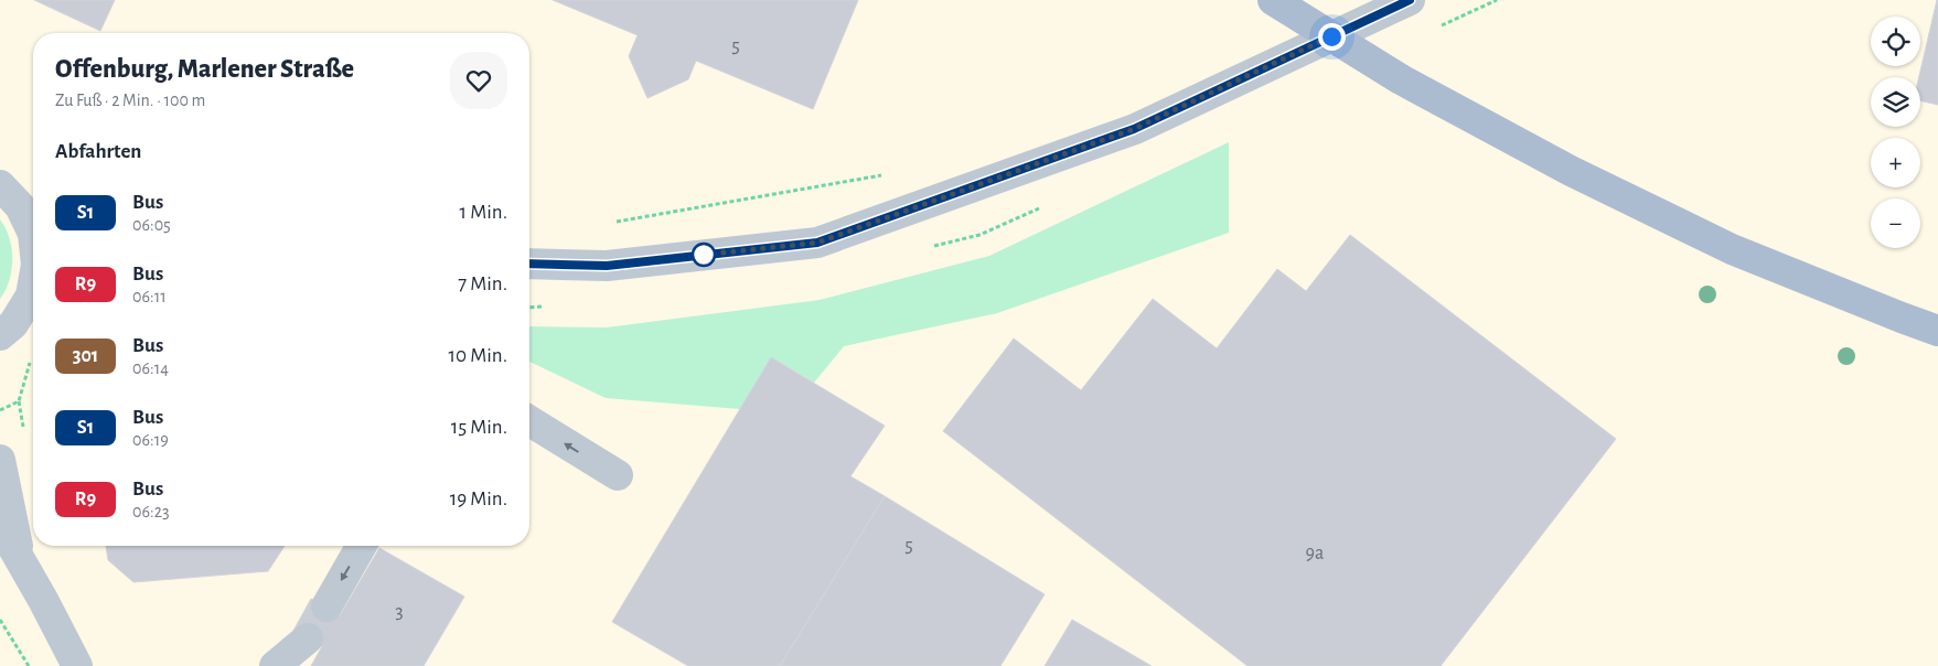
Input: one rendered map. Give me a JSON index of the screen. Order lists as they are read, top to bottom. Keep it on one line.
{"lines":["bus line S1"],"house_numbers":["5","5","9a","3"],"page":{"map_buttons":["+","−"],"heading":[["Offenburg, Marlener Straße","Zu Fuß · 2 Min. · 100 m"],"Abfahrten"],"list":[{"mark":"S1","name":"Bus","note":"06:05","value":"1 Min."},{"mark":"R9","name":"Bus","note":"06:11","value":"7 Min."},{"mark":"301","name":"Bus","note":"06:14","value":"10 Min."},{"mark":"S1","name":"Bus","note":"06:19","value":"15 Min."},{"mark":"R9","name":"Bus","note":"06:23","value":"19 Min."}]}}
